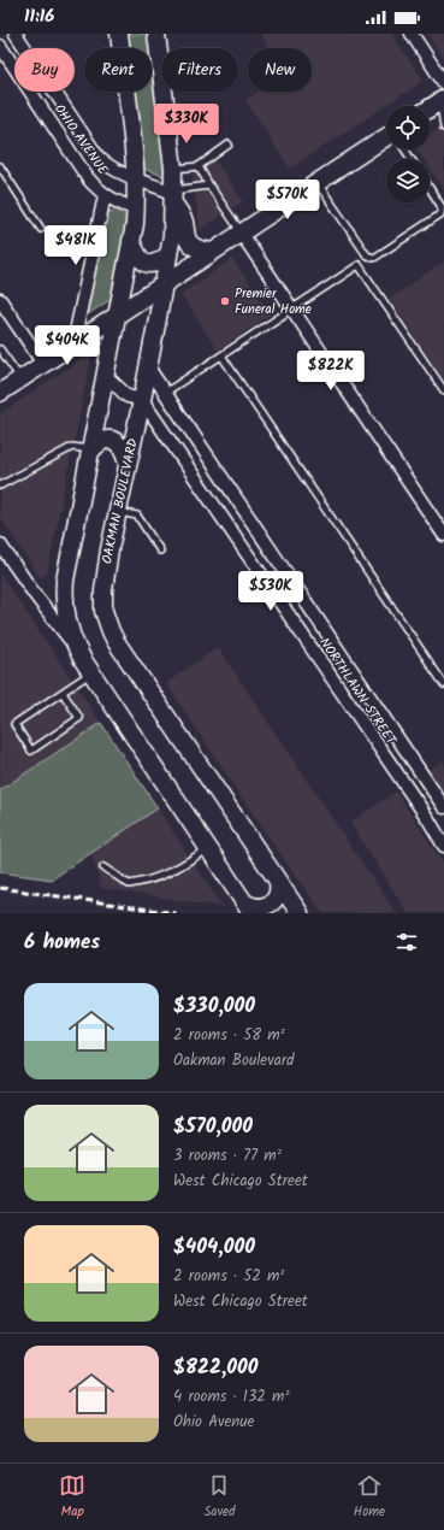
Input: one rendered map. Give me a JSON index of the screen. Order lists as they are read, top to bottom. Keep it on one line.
{"streets":{"street":["OHIO AVENUE","OAKMAN BOULEVARD","NORTHLAWN STREET"]},"crossings":[["OHIO AVENUE","OAKMAN BOULEVARD"],["OAKMAN BOULEVARD","NORTHLAWN STREET"]],"places":["Premier Funeral Home"],"page":{"status":"11:16","chip":["Buy","Rent","Filters","New"],"price":["$330K","$570K","$481K","$404K","$822K","$530K"],"heading":"6 homes","list":[{"name":"$330,000","note":"2 rooms · 58 m² · Oakman Boulevard"},{"name":"$570,000","note":"3 rooms · 77 m² · West Chicago Street"},{"name":"$404,000","note":"2 rooms · 52 m² · West Chicago Street"},{"name":"$822,000","note":"4 rooms · 132 m² · Ohio Avenue"}],"tabs":["Map","Saved","Home"]}}
